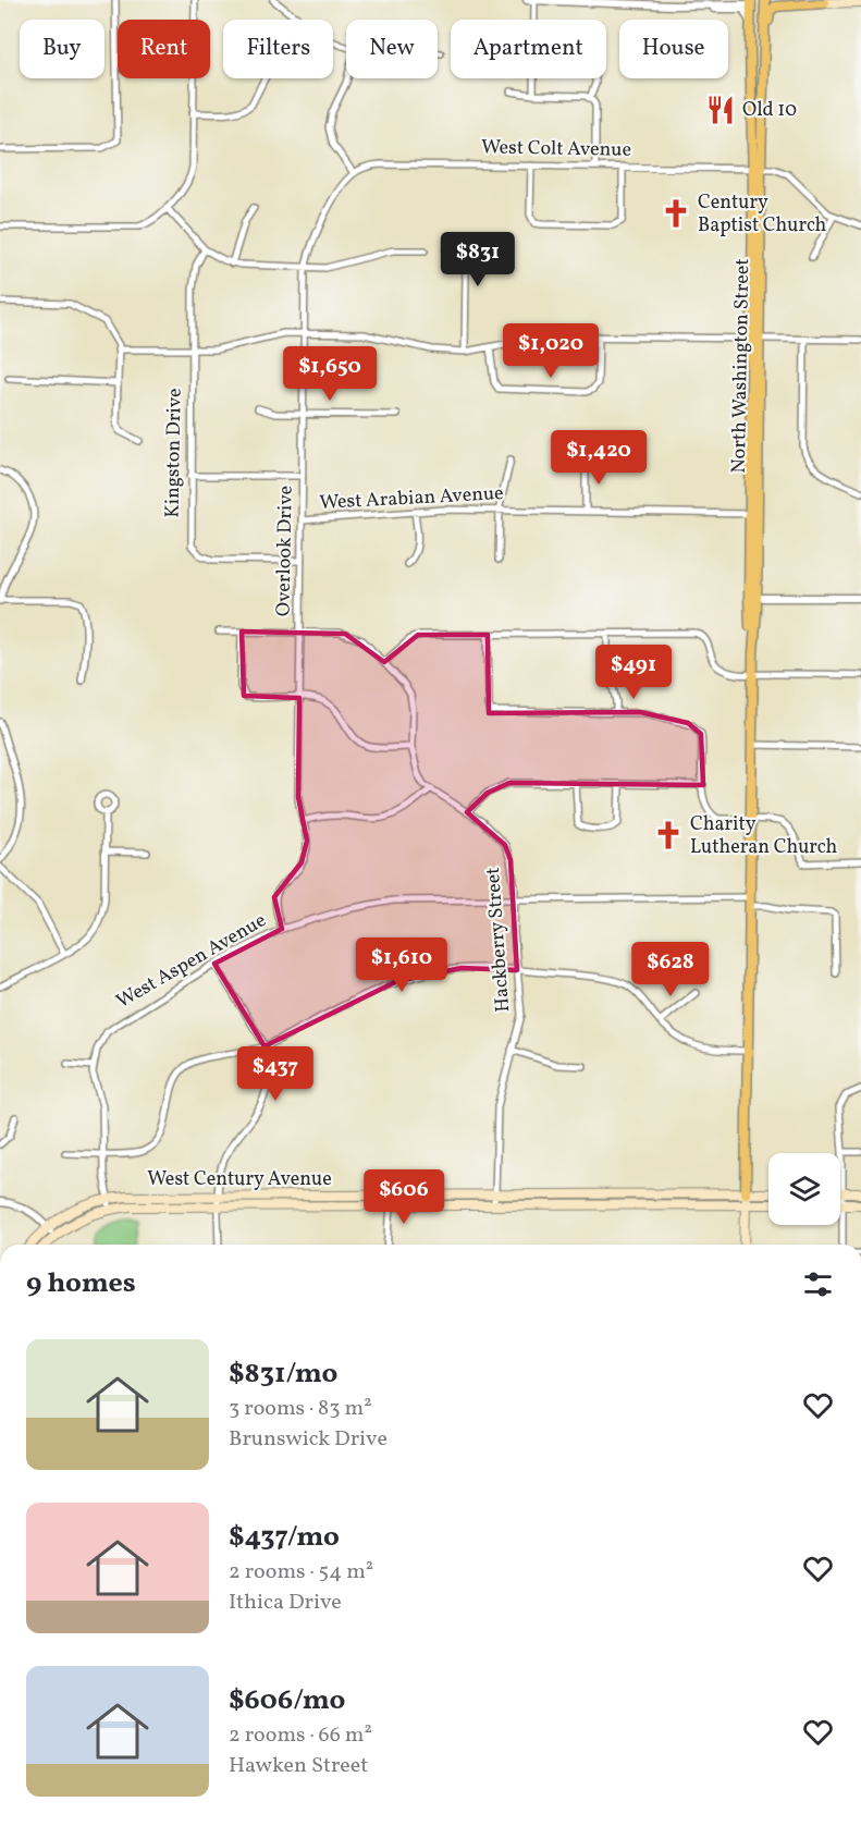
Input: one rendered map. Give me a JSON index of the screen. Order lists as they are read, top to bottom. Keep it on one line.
{"streets":{"main road":["North Washington Street","West Century Avenue"],"street":["West Colt Avenue","Kingston Drive","West Arabian Avenue","Overlook Drive","Hackberry Street","West Aspen Avenue"]},"crossings":[["West Colt Avenue","North Washington Street"],["West Colt Avenue","Overlook Drive"],["North Washington Street","West Arabian Avenue"],["North Washington Street","West Aspen Avenue"],["North Washington Street","West Century Avenue"],["Kingston Drive","Overlook Drive"],["West Arabian Avenue","Overlook Drive"],["Overlook Drive","Hackberry Street"],["Overlook Drive","West Aspen Avenue"],["Hackberry Street","West Aspen Avenue"],["Hackberry Street","West Century Avenue"]],"places":{"restaurant":["Old 10"],"church":["Century Baptist Church","Charity Lutheran Church"]},"page":{"chip":["Buy","Rent","Filters","New","Apartment","House"],"price":["$831","$1,020","$1,650","$1,420","$491","$1,610","$628","$437","$606"],"heading":"9 homes","list":[{"name":"$831/mo","note":"3 rooms · 83 m² · Brunswick Drive"},{"name":"$437/mo","note":"2 rooms · 54 m² · Ithica Drive"},{"name":"$606/mo","note":"2 rooms · 66 m² · Hawken Street"}]}}
